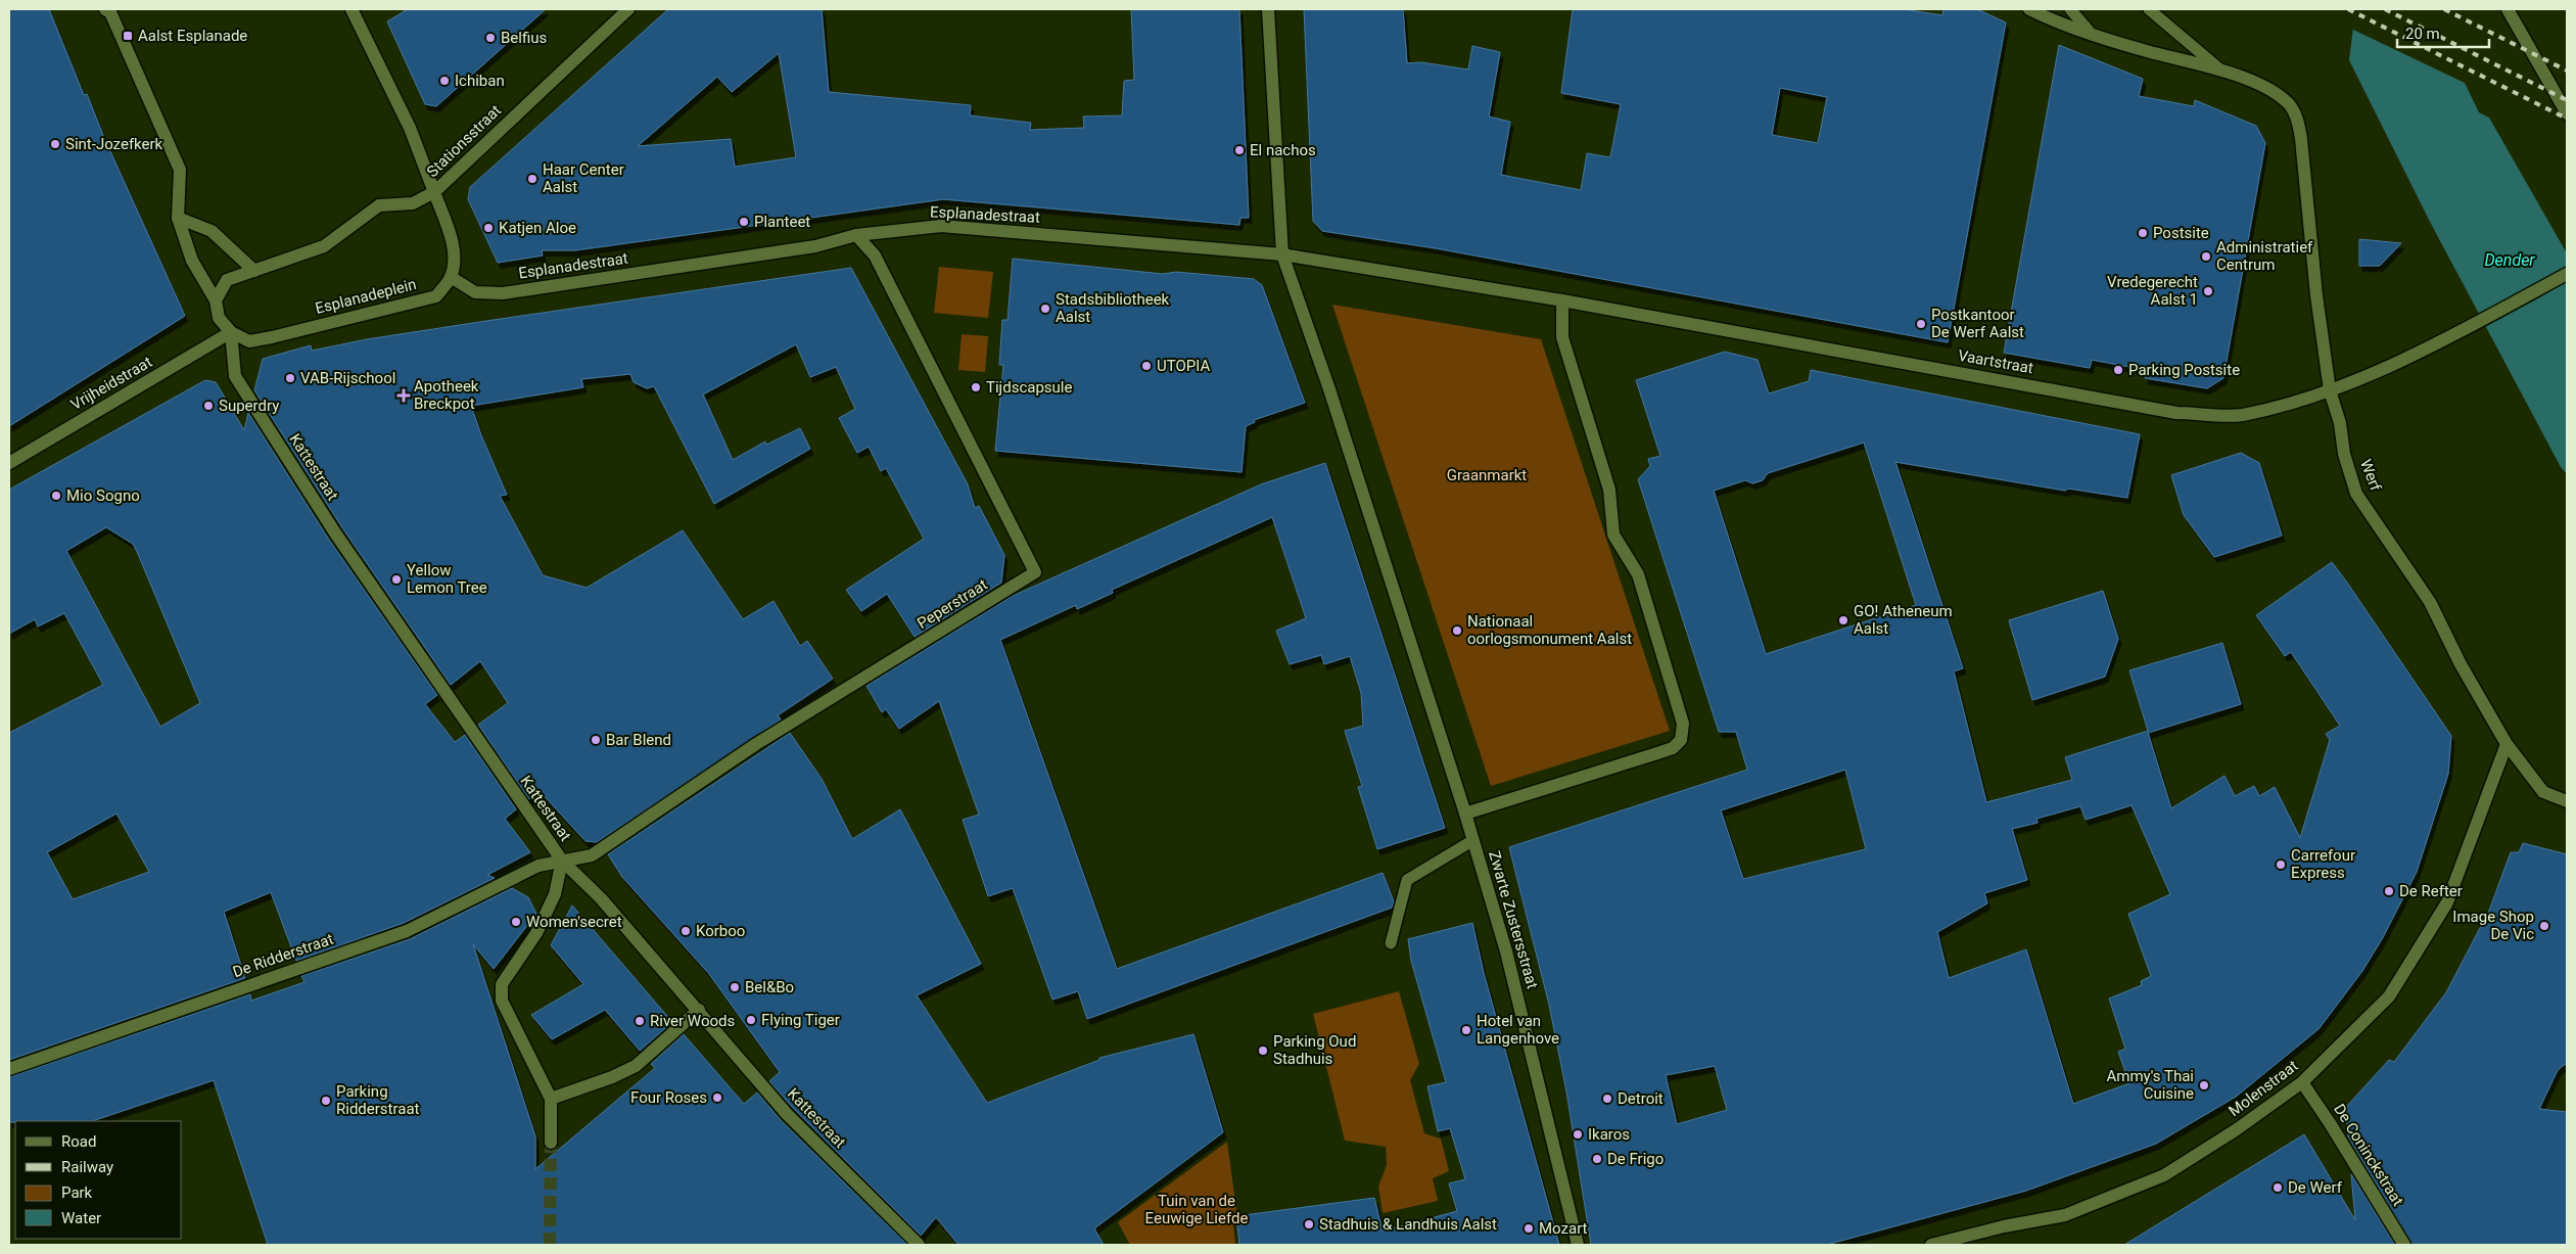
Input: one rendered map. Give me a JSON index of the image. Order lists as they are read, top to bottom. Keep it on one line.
{"streets":{"street":["Stationsstraat","Esplanadestraat","Esplanadeplein","Vaartstraat","Vrijheidstraat","Kattestraat","Werf","Peperstraat","Zwarte Zustersstraat","De Ridderstraat","Molenstraat","De Coninckstraat"]},"crossings":[["Esplanadestraat","Esplanadeplein"],["Esplanadestraat","Peperstraat"],["Esplanadeplein","Vrijheidstraat"],["Esplanadeplein","Kattestraat"],["Vaartstraat","Werf"],["Vrijheidstraat","Kattestraat"],["Kattestraat","Peperstraat"],["Kattestraat","De Ridderstraat"],["Werf","Molenstraat"],["Peperstraat","De Ridderstraat"],["Molenstraat","De Coninckstraat"]],"water":["Dender"],"parks":["Graanmarkt","Tuin van de Eeuwige Liefde"],"places":{"transit":["Aalst Esplanade"],"other":["Belfius","Ichiban","Sint-Jozefkerk","El nachos","Haar Center Aalst","Planteet","Katjen Aloe","Postsite","Administratief Centrum","Vredegerecht Aalst 1","Stadsbibliotheek Aalst","Postkantoor De Werf Aalst","UTOPIA","Parking Postsite","VAB-Rijschool","Tijdscapsule","Superdry","Mio Sogno","Yellow Lemon Tree","GO! Atheneum Aalst","Nationaal oorlogsmonument Aalst","Bar Blend","Carrefour Express","De Refter","Women'secret","Image Shop De Vic","Korboo","Bel&Bo","Flying Tiger","River Woods","Hotel van Langenhove","Parking Oud Stadhuis","Ammy's Thai Cuisine","Four Roses","Detroit","Parking Ridderstraat","Ikaros","De Frigo","De Werf","Stadhuis & Landhuis Aalst","Mozart"],"health":["Apotheek Breckpot"]},"legend":["Road","Railway","Park","Water"],"scale_bar":"20 m"}
